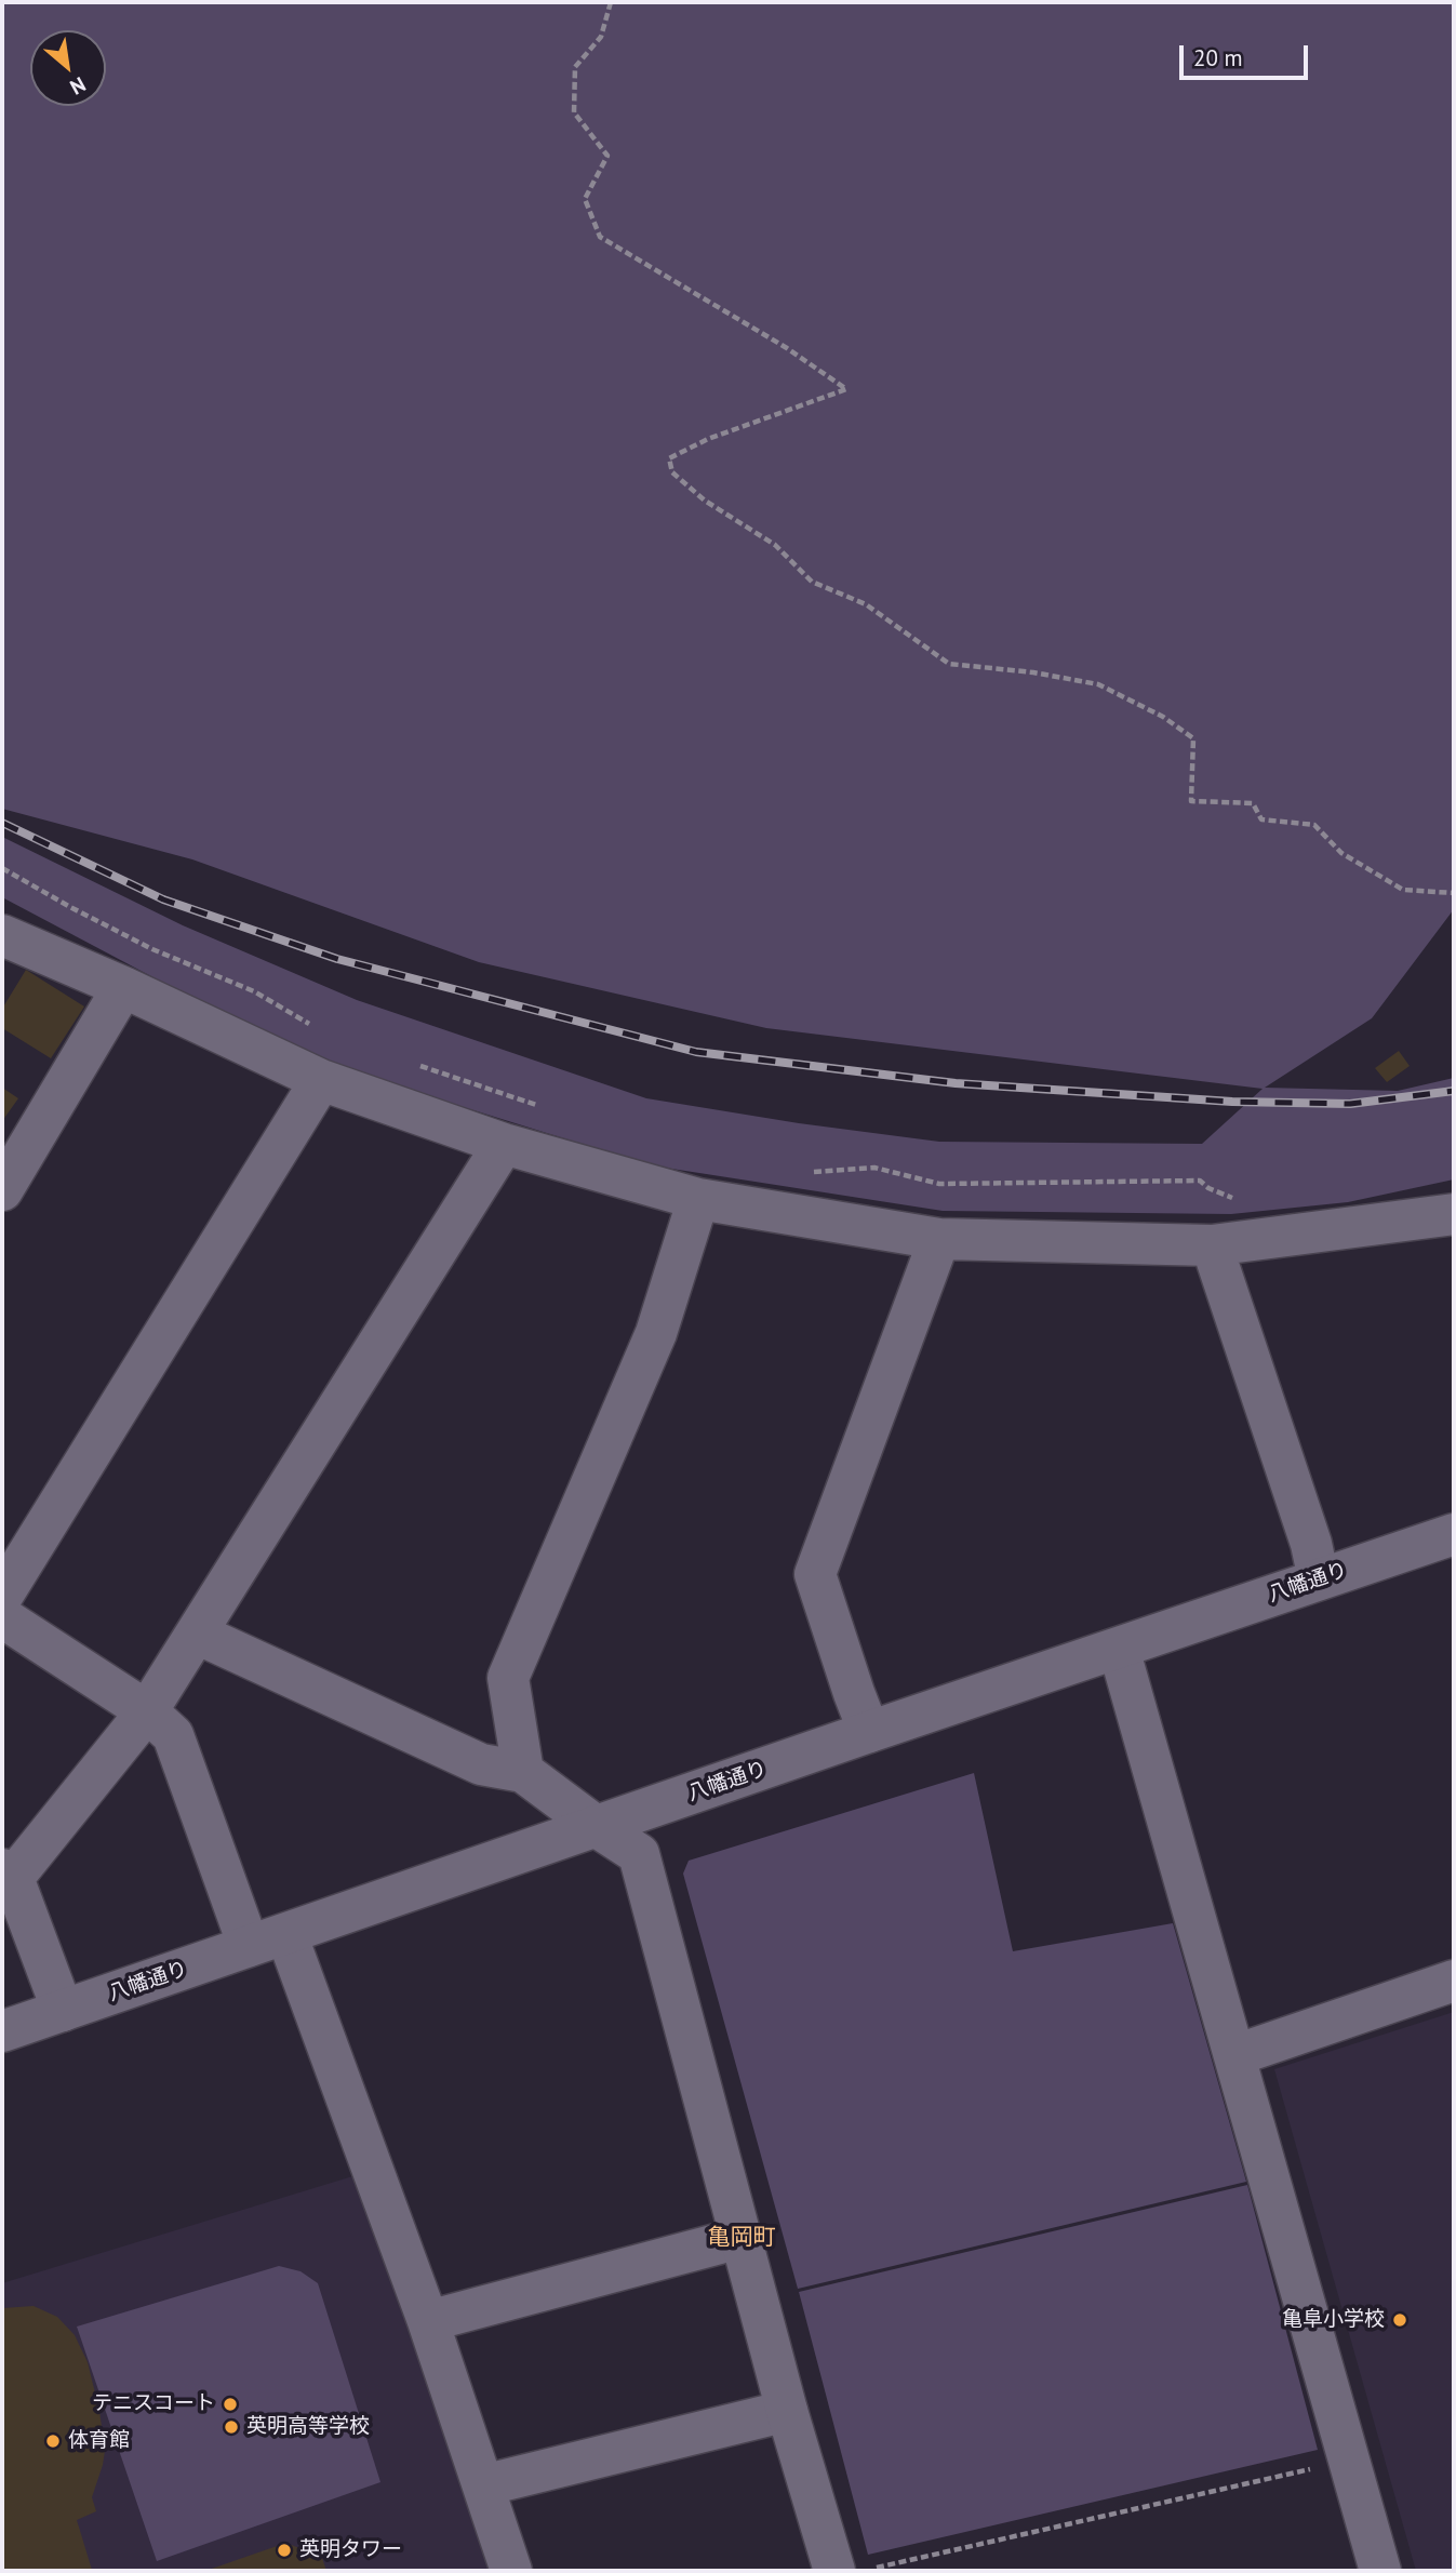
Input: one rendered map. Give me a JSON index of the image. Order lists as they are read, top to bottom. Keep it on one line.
{"streets":{"street":["八幡通り"]},"districts":["亀岡町"],"places":["亀阜小学校","テニスコート","英明高等学校","体育館","英明タワー"],"scale_bar":"20 m","north":"bottom right"}
